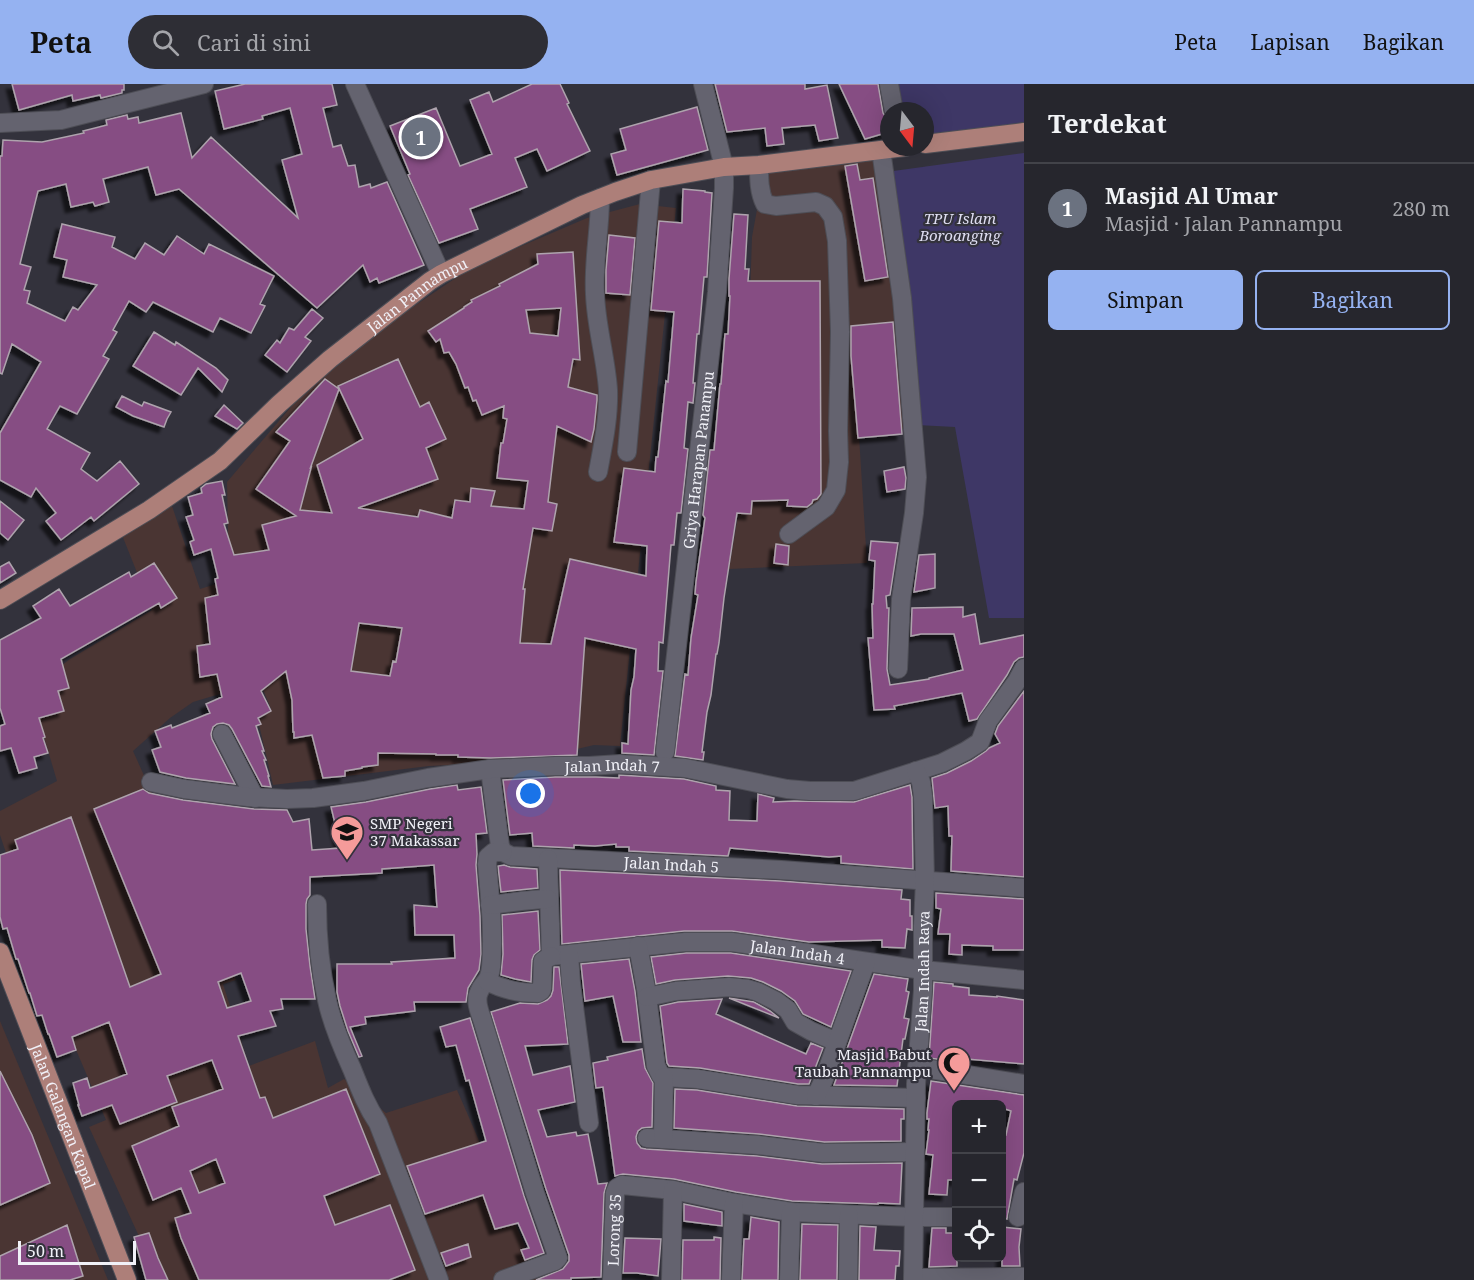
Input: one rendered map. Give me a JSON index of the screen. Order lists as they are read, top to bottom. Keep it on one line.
{"streets":{"main road":["Jalan Pannampu","Jalan Galangan Kapal"],"street":["Griya Harapan Panampu","Jalan Indah 7","Jalan Indah 5","Jalan Indah 4","Jalan Indah Raya","Lorong 35"]},"crossings":[["Jalan Pannampu","Griya Harapan Panampu"],["Jalan Indah 7","Jalan Indah Raya"],["Jalan Indah 5","Jalan Indah Raya"],["Jalan Indah 4","Jalan Indah Raya"]],"parks":["TPU Islam Boroanging"],"places":{"school or university":["SMP Negeri 37 Makassar"],"mosque":["Masjid Babut Taubah Pannampu"]},"scale_bar":"50 m","north":"bottom","page":{"header":"Peta","search":"Cari di sini","nav":["Peta","Lapisan","Bagikan"],"heading":"Terdekat","pins":"1","list":[{"mark":"1","name":"Masjid Al Umar","note":"Masjid · Jalan Pannampu","value":"280 m"}],"buttons":["Simpan","Bagikan"],"map_buttons":["+","−"],"scale":"50 m"}}
